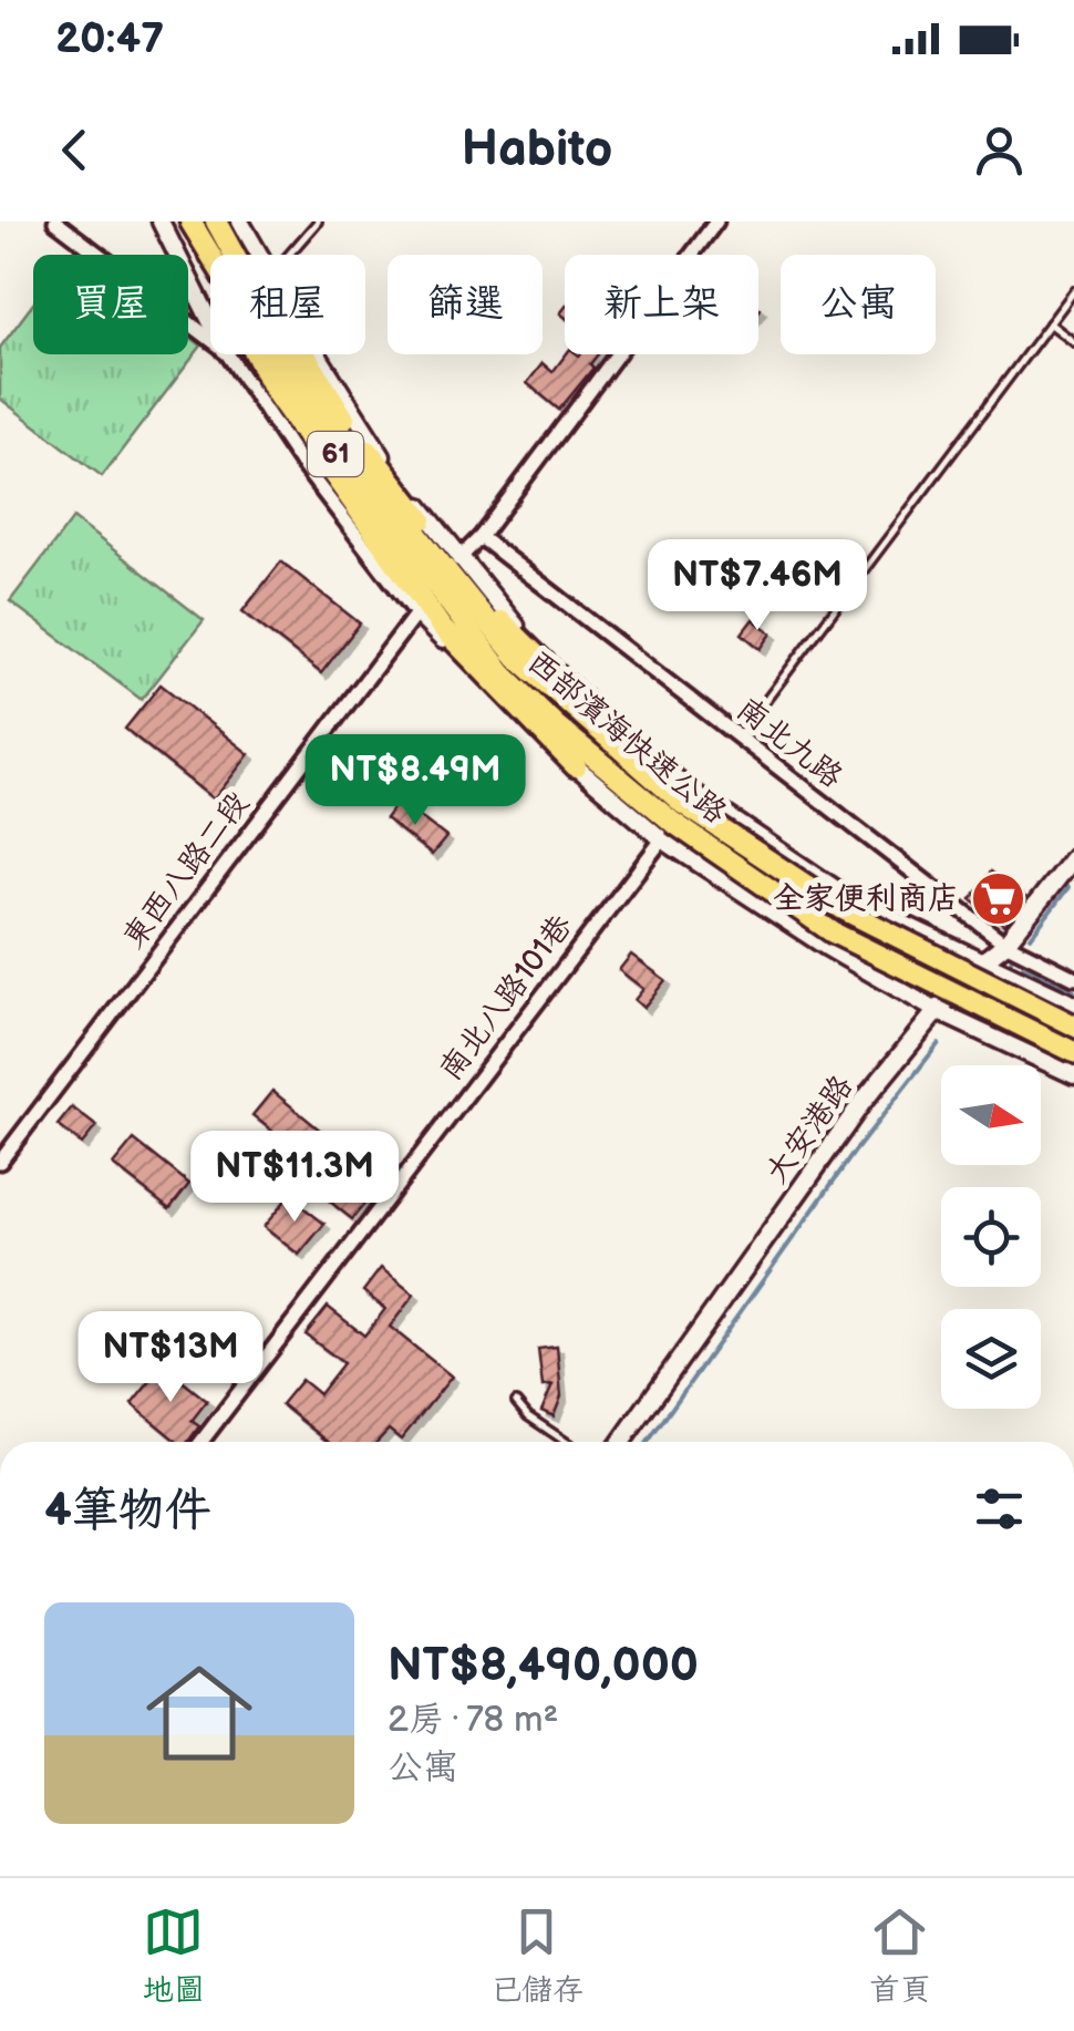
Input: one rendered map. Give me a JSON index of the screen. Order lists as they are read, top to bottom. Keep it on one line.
{"streets":{"highway":["61","西部濱海快速公路"],"main road":["大安港路"],"street":["南北九路","東西八路二段","南北八路101巷"]},"crossings":[["西部濱海快速公路","南北八路101巷"],["南北九路","大安港路"]],"places":{"supermarket":["全家便利商店"]},"north":"right","page":{"status":"20:47","header":"Habito","chip":["買屋","租屋","篩選","新上架","公寓"],"price":["NT$7.46M","NT$8.49M","NT$11.3M","NT$13M"],"heading":"4筆物件","list":[{"name":"NT$8,490,000","note":"2房 · 78 m² · 公寓"}],"tabs":["地圖","已儲存","首頁"]}}
